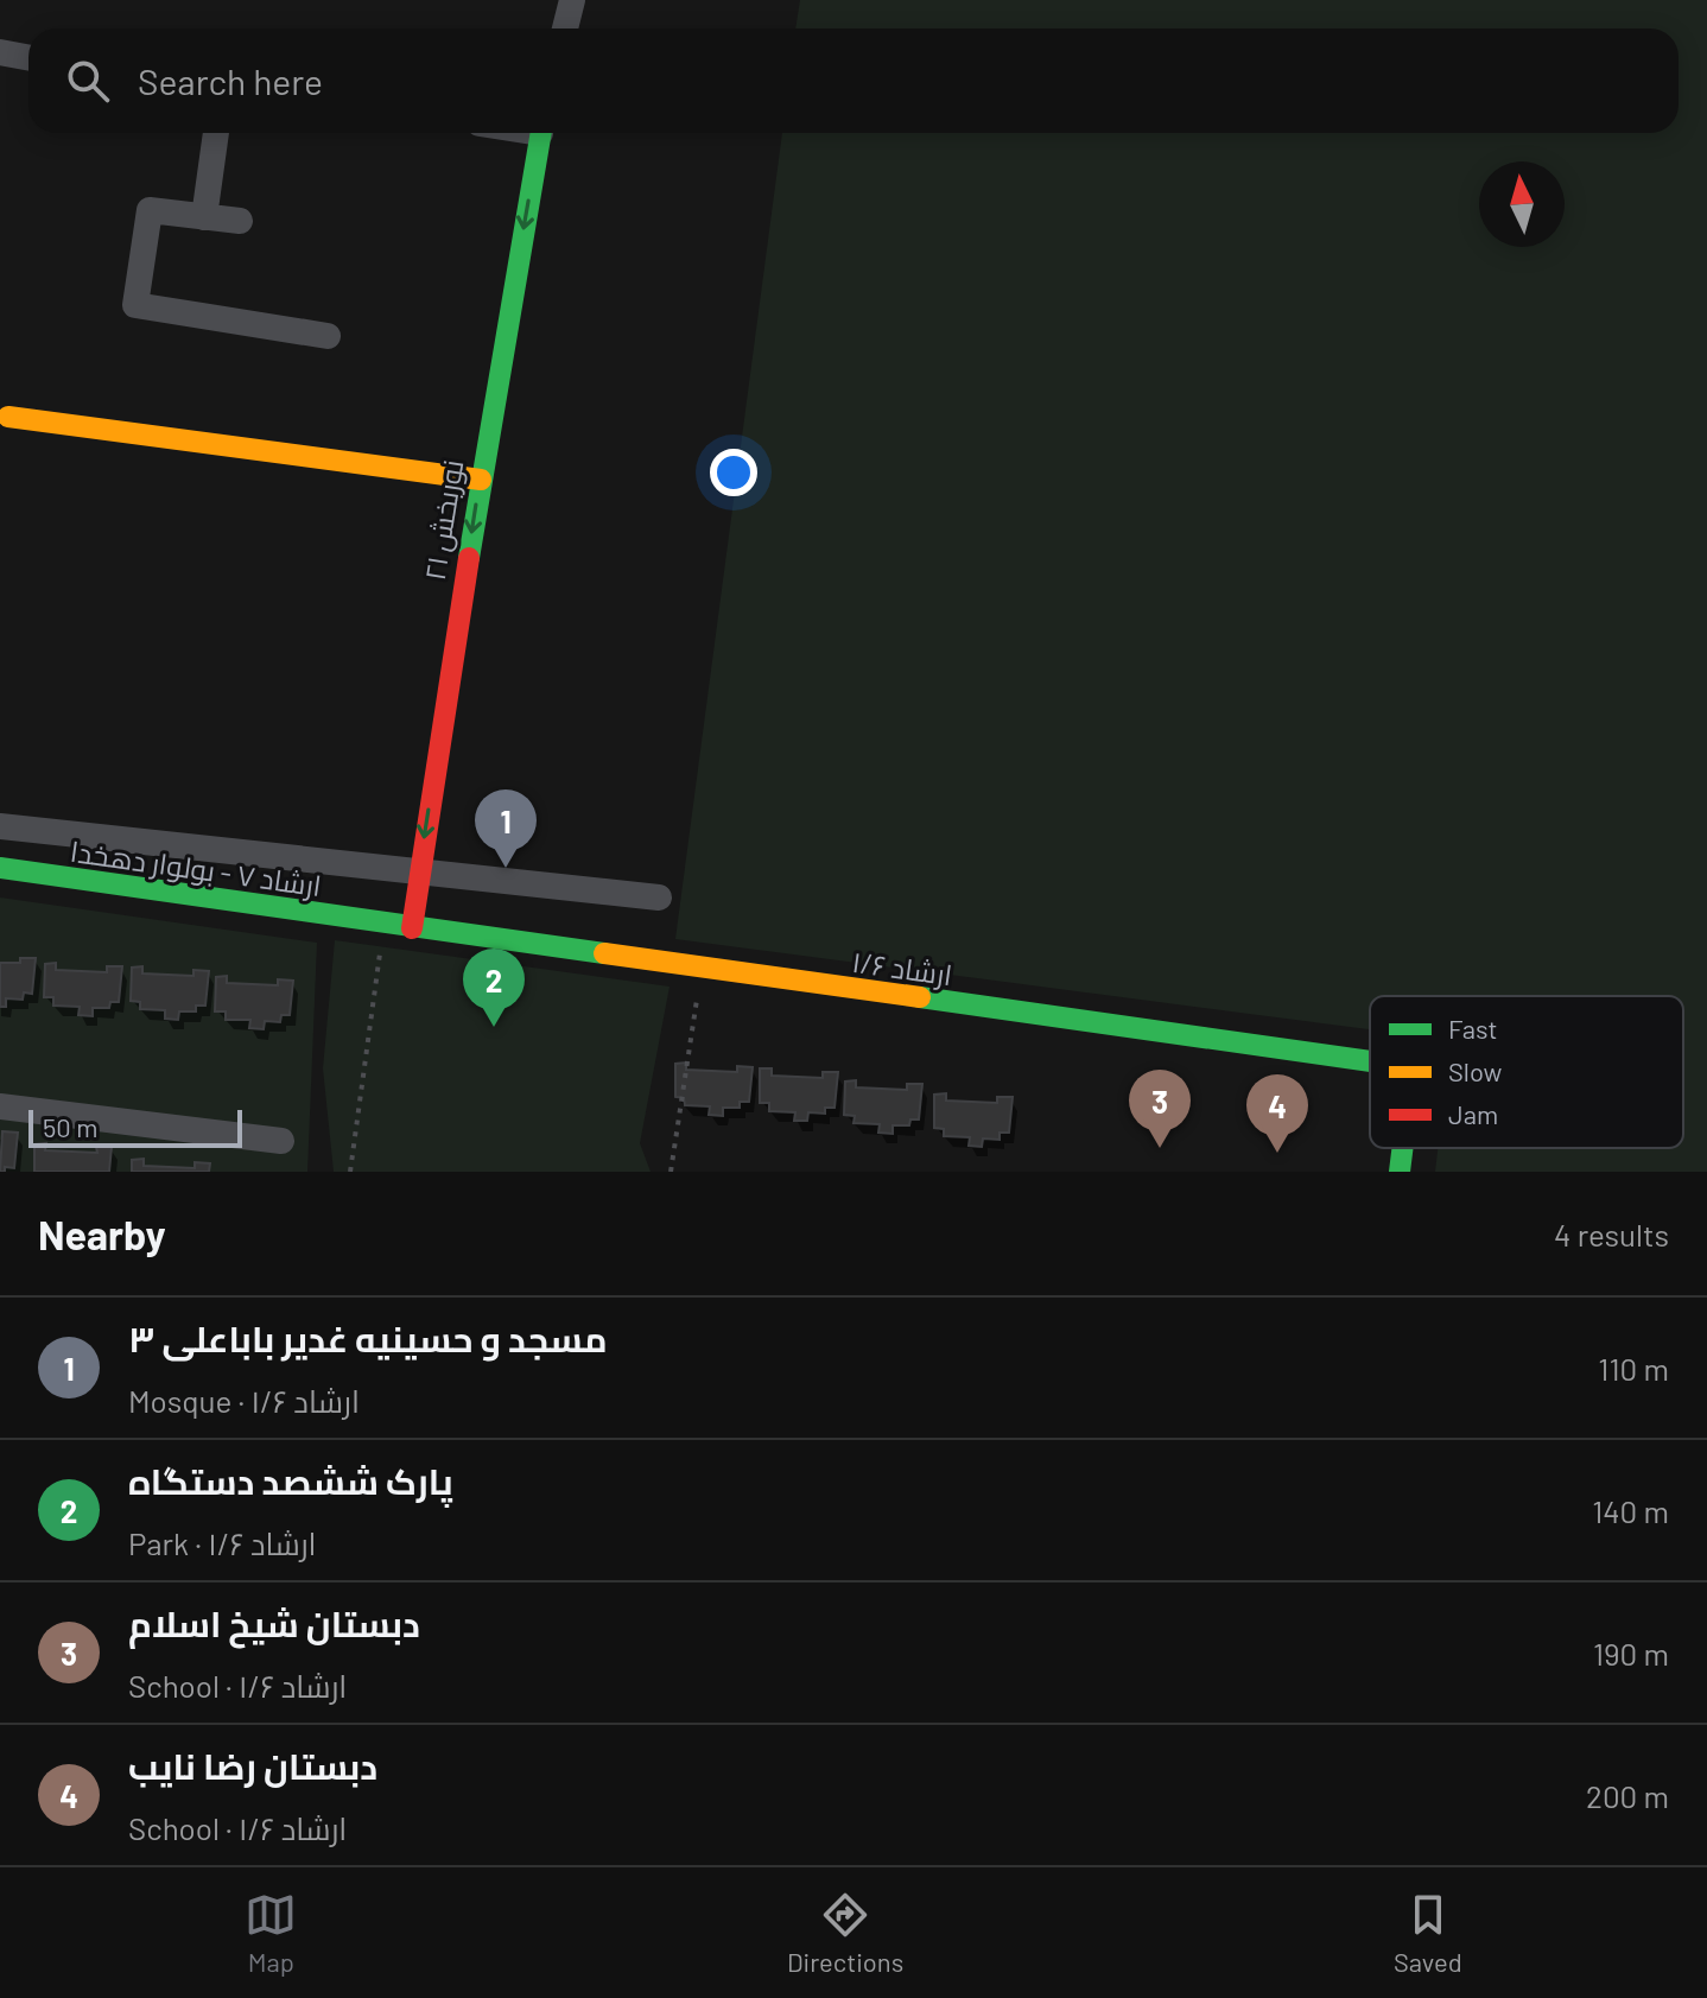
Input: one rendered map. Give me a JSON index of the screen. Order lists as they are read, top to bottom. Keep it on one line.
{"streets":{"street":["نوربخش ۲۱","ارشاد ۷ - بولوار دهخدا","ارشاد ۱/۶"]},"crossings":[["نوربخش ۲۱","ارشاد ۱/۶"],["ارشاد ۷ - بولوار دهخدا","ارشاد ۱/۶"]],"one_way":["نوربخش ۲۱"],"legend":["Fast","Slow","Jam"],"scale_bar":"50 m","north":"top","page":{"search":"Search here","pins":["1","2","3","4"],"scale":"50 m","heading":["Nearby","4 results"],"list":[{"mark":"1","name":"مسجد و حسینیه غدیر باباعلی ۳","note":"Mosque · ارشاد ۱/۶","value":"110 m"},{"mark":"2","name":"پارک‌ ششصد دستگاه","note":"Park · ارشاد ۱/۶","value":"140 m"},{"mark":"3","name":"دبستان شیخ اسلام","note":"School · ارشاد ۱/۶","value":"190 m"},{"mark":"4","name":"دبستان رضا نایب","note":"School · ارشاد ۱/۶","value":"200 m"}],"nav":["Map","Directions","Saved"]}}
